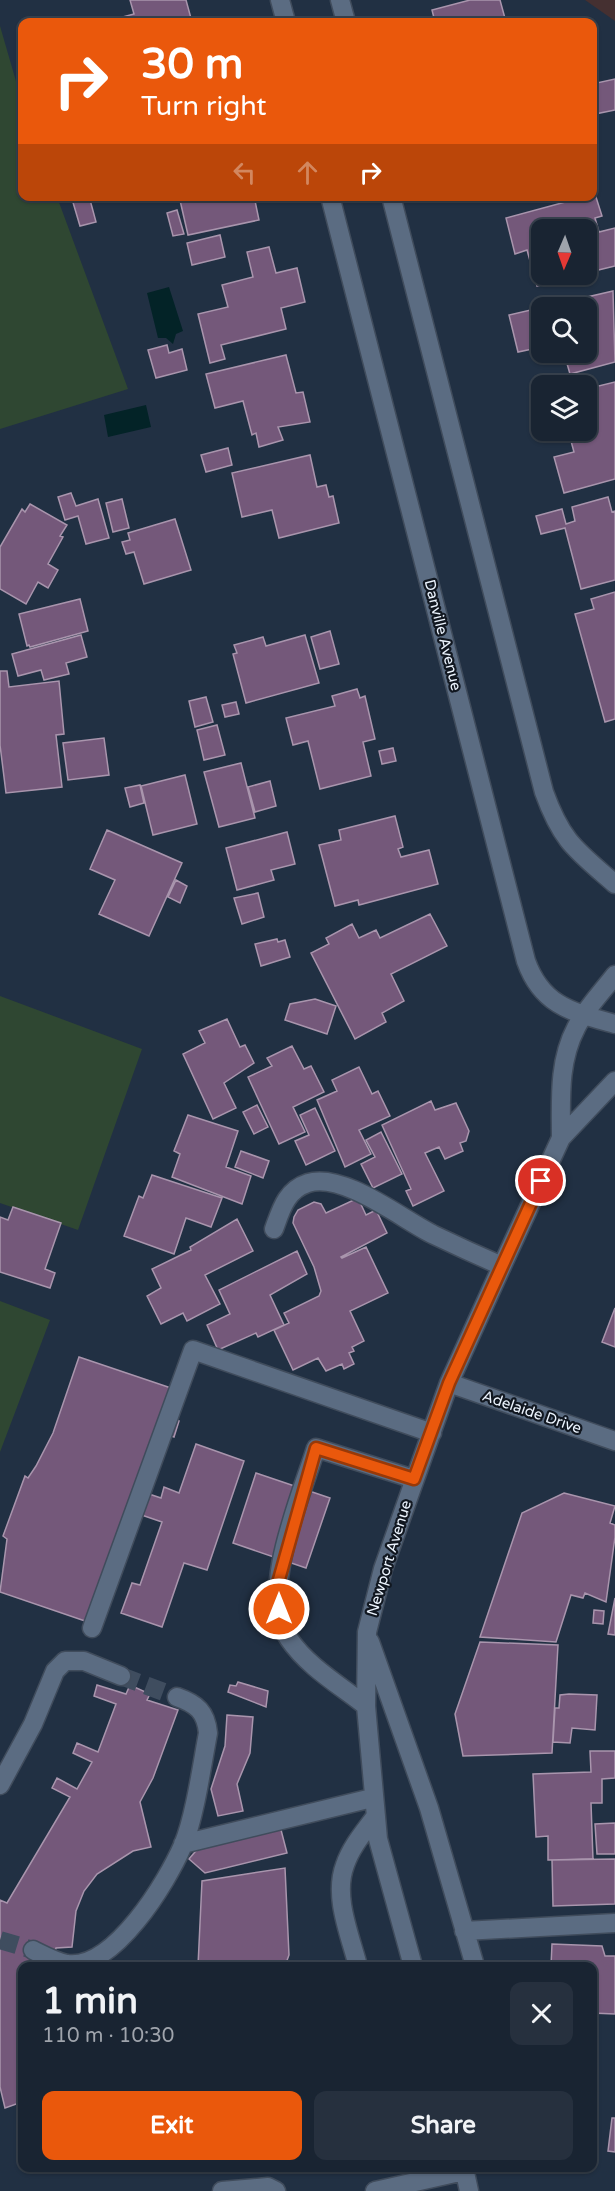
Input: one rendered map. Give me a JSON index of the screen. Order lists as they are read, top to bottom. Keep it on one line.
{"streets":{"street":["Danville Avenue","Adelaide Drive","Newport Avenue"]},"crossings":[["Danville Avenue","Newport Avenue"],["Adelaide Drive","Newport Avenue"]],"north":"bottom","page":{"turn":["30 m","Turn right"],"heading":["1 min","110 m · 10:30"],"buttons":["Exit","Share"]}}
